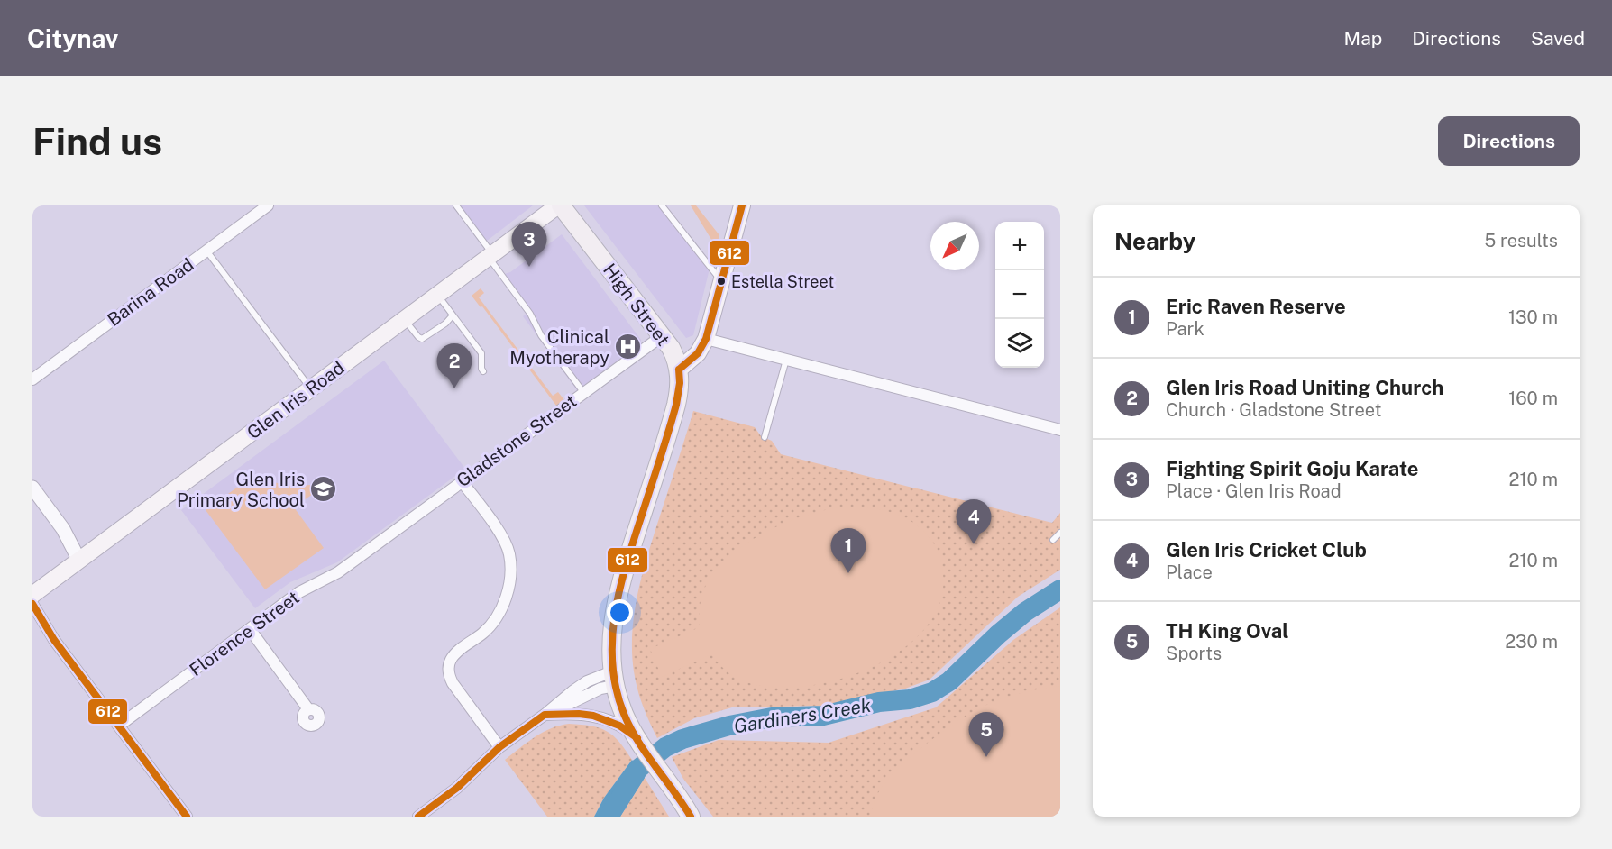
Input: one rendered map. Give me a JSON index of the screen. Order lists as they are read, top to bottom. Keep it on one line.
{"streets":{"main road":["High Street","Glen Iris Road"],"street":["Barina Road","Gladstone Street","Florence Street"]},"crossings":[["High Street","Glen Iris Road"],["High Street","Gladstone Street"],["Gladstone Street","Florence Street"]],"water":["Gardiners Creek"],"places":{"other":["Estella Street"],"hospital":["Clinical Myotherapy"],"school or university":["Glen Iris Primary School"]},"lines":["transit line 612"],"north":"bottom left","page":{"header":"Citynav","nav":["Map","Directions","Saved"],"buttons":"Directions","title":"Find us","heading":["Nearby","5 results"],"map_buttons":["+","−"],"pins":["3","2","4","1","5"],"list":[{"mark":"1","name":"Eric Raven Reserve","note":"Park","value":"130 m"},{"mark":"2","name":"Glen Iris Road Uniting Church","note":"Church · Gladstone Street","value":"160 m"},{"mark":"3","name":"Fighting Spirit Goju Karate","note":"Place · Glen Iris Road","value":"210 m"},{"mark":"4","name":"Glen Iris Cricket Club","note":"Place","value":"210 m"},{"mark":"5","name":"TH King Oval","note":"Sports","value":"230 m"}]}}
